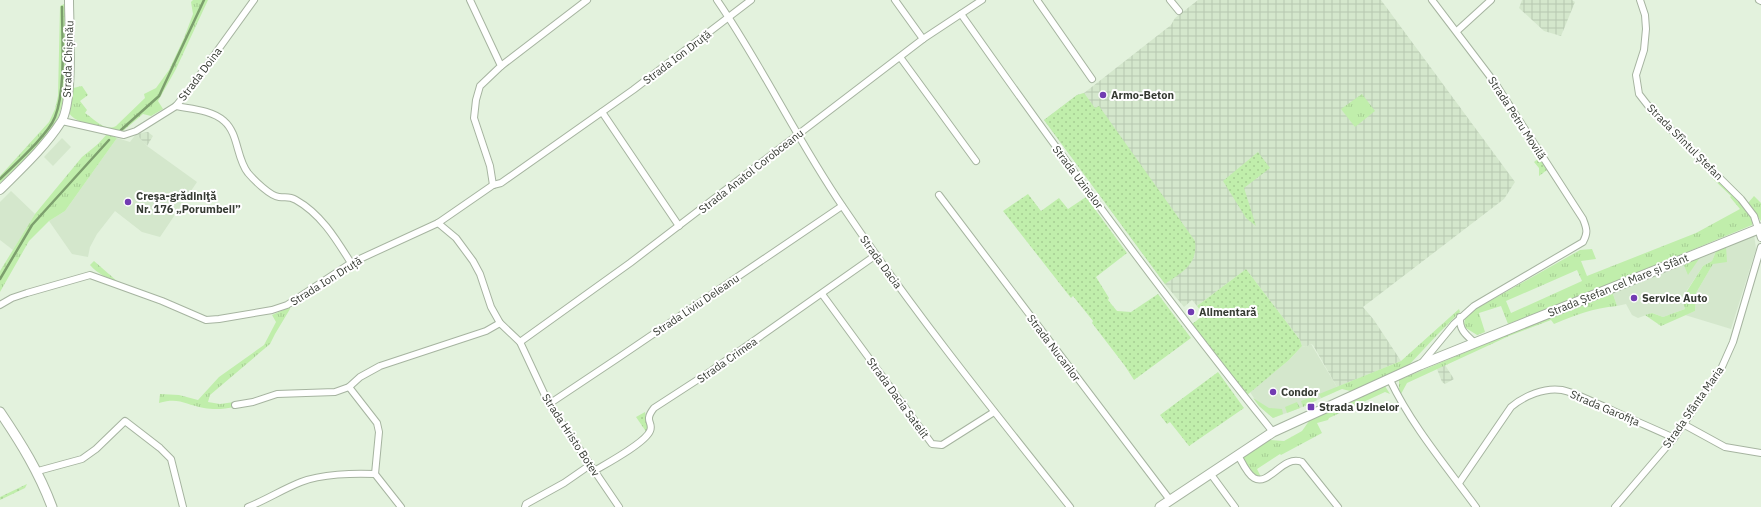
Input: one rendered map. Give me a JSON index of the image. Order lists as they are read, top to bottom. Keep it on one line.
{"streets":{"main road":["Strada Ștefan cel Mare și Sfânt"],"street":["Strada Ion Druță","Strada Chișinău","Strada Doina","Strada Petru Movilă","Strada Sfîntul Ștefan","Strada Anatol Corobceanu","Strada Uzinelor","Strada Dacia","Strada Liviu Deleanu","Strada Nucarilor","Strada Crimea","Strada Dacia Satelit","Strada Sfânta Maria","Strada Garofița","Strada Hristo Botev"]},"crossings":[["Strada Ion Druță","Strada Dacia"],["Strada Ion Druță","Strada Hristo Botev"],["Strada Chișinău","Strada Doina"],["Strada Petru Movilă","Strada Ștefan cel Mare și Sfânt"],["Strada Sfîntul Ștefan","Strada Ștefan cel Mare și Sfânt"],["Strada Anatol Corobceanu","Strada Uzinelor"],["Strada Anatol Corobceanu","Strada Dacia"],["Strada Anatol Corobceanu","Strada Hristo Botev"],["Strada Uzinelor","Strada Ștefan cel Mare și Sfânt"],["Strada Dacia","Strada Liviu Deleanu"],["Strada Dacia","Strada Crimea"],["Strada Dacia","Strada Dacia Satelit"],["Strada Ștefan cel Mare și Sfânt","Strada Nucarilor"],["Strada Liviu Deleanu","Strada Hristo Botev"],["Strada Crimea","Strada Dacia Satelit"],["Strada Crimea","Strada Hristo Botev"],["Strada Sfânta Maria","Strada Garofița"]],"places":{"other":["Armo-Beton","Creşa-grădiniţă Nr. 176 „Porumbeii”","Service Auto","Alimentară","Condor"],"transit":["Strada Uzinelor"]}}
